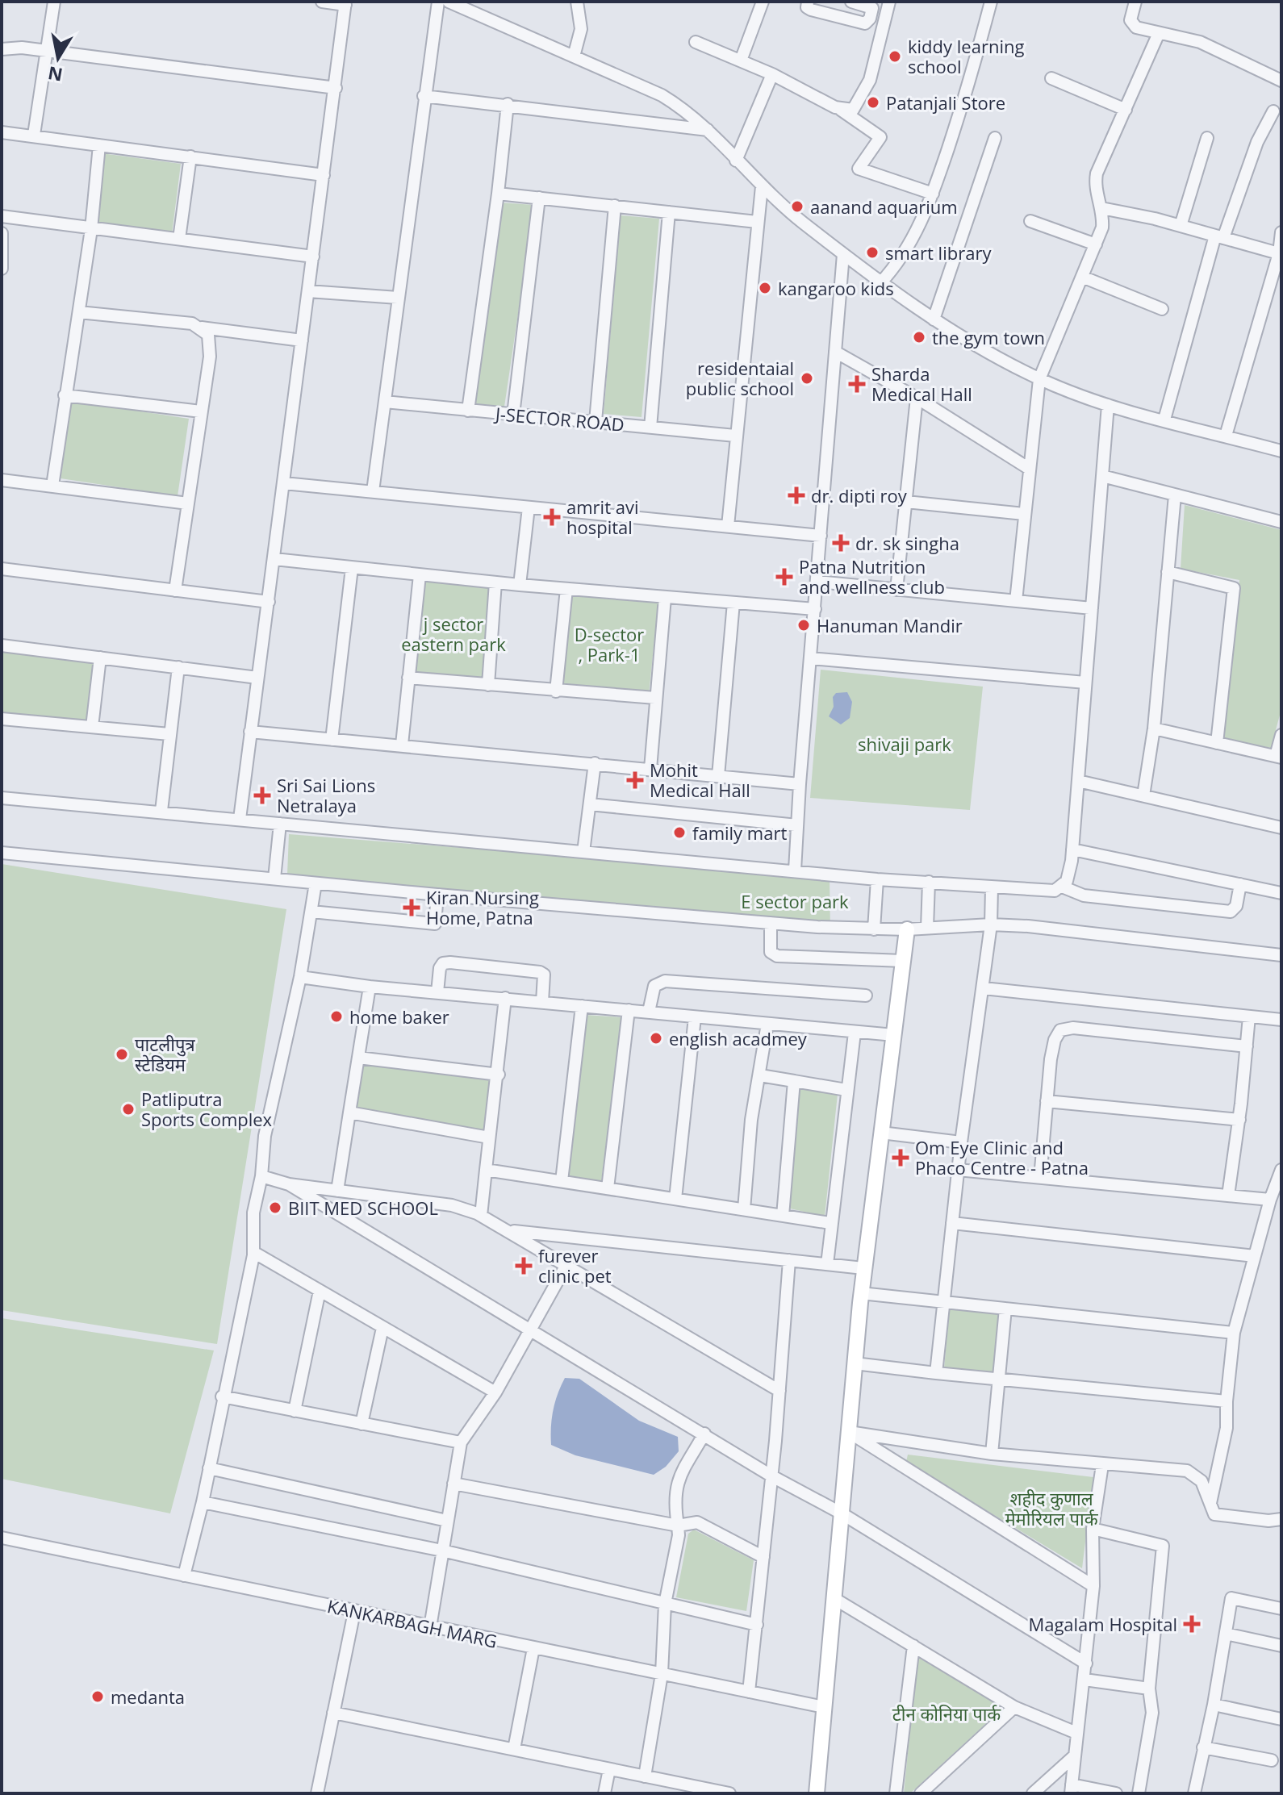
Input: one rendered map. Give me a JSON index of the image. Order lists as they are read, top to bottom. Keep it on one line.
{"streets":{"street":["J-SECTOR ROAD","KANKARBAGH MARG"]},"parks":["j sector eastern park","D-sector , Park-1","shivaji park","E sector park","शहीद कुणाल मेमोरियल पार्क","टीन कोनिया पार्क"],"places":{"other":["kiddy learning school","Patanjali Store","aanand aquarium","smart library","kangaroo kids","the gym town","residentaial public school","Hanuman Mandir","family mart","home baker","english acadmey","पाटलीपुत्र स्टेडियम","Patliputra Sports Complex","BIIT MED SCHOOL","medanta"],"health":["Sharda Medical Hall","dr. dipti roy","amrit avi hospital","dr. sk singha","Patna Nutrition and wellness club","Mohit Medical Hall","Sri Sai Lions Netralaya","Kiran Nursing Home, Patna","Om Eye Clinic and Phaco Centre - Patna","furever clinic pet","Magalam Hospital"]},"north":"bottom"}
